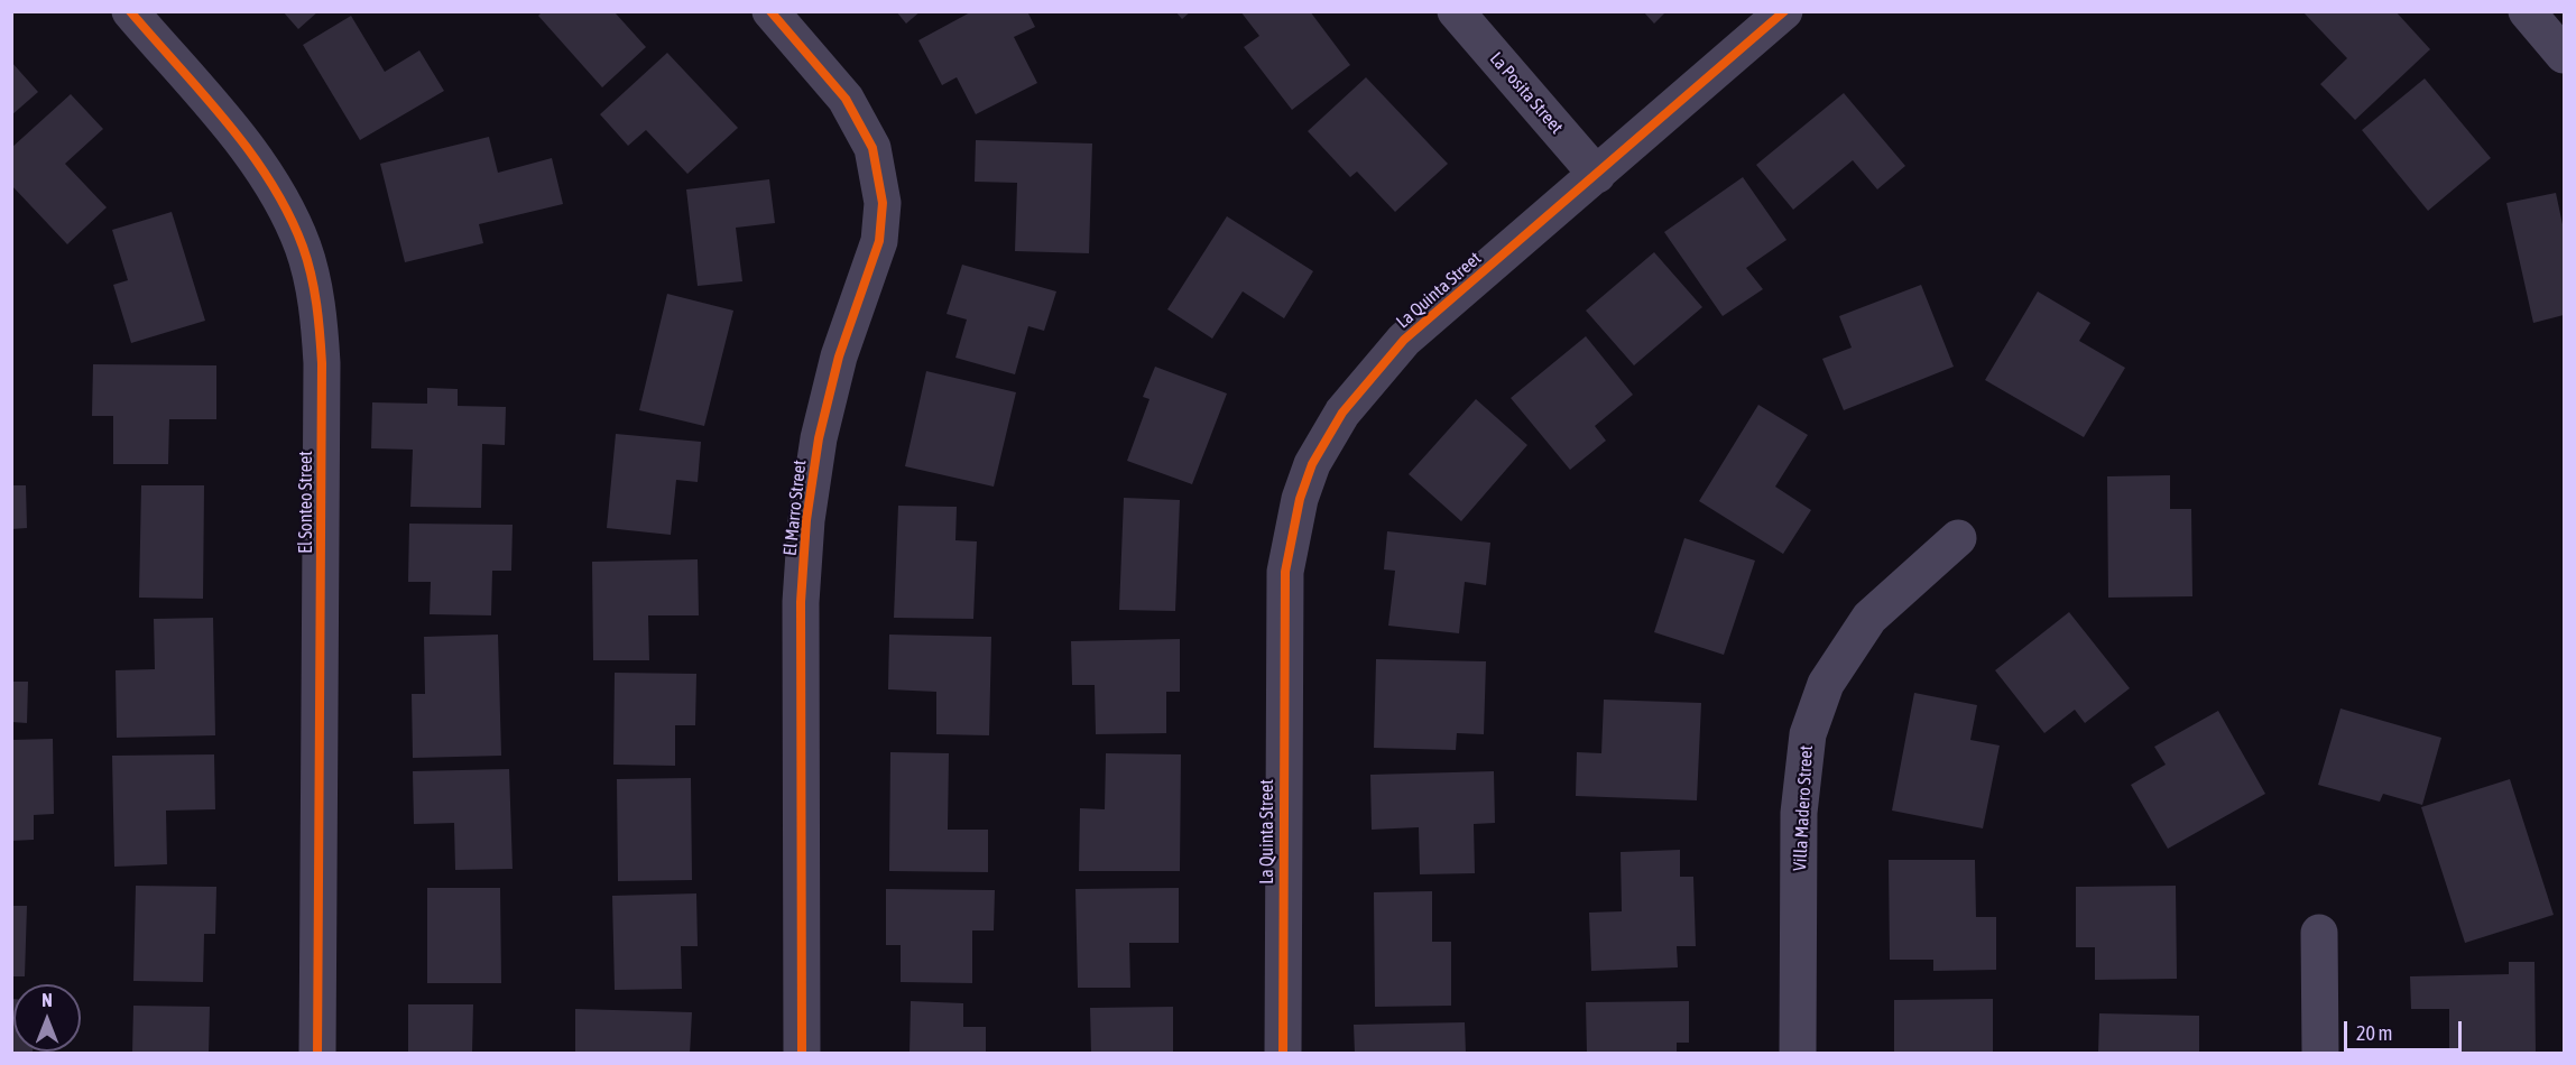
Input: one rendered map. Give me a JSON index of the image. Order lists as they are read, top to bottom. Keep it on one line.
{"streets":{"street":["La Posita Street","La Quinta Street","El Sonteo Street","El Marro Street","Villa Madero Street"]},"crossings":[["La Posita Street","La Quinta Street"]],"scale_bar":"20 m","north":"top"}
